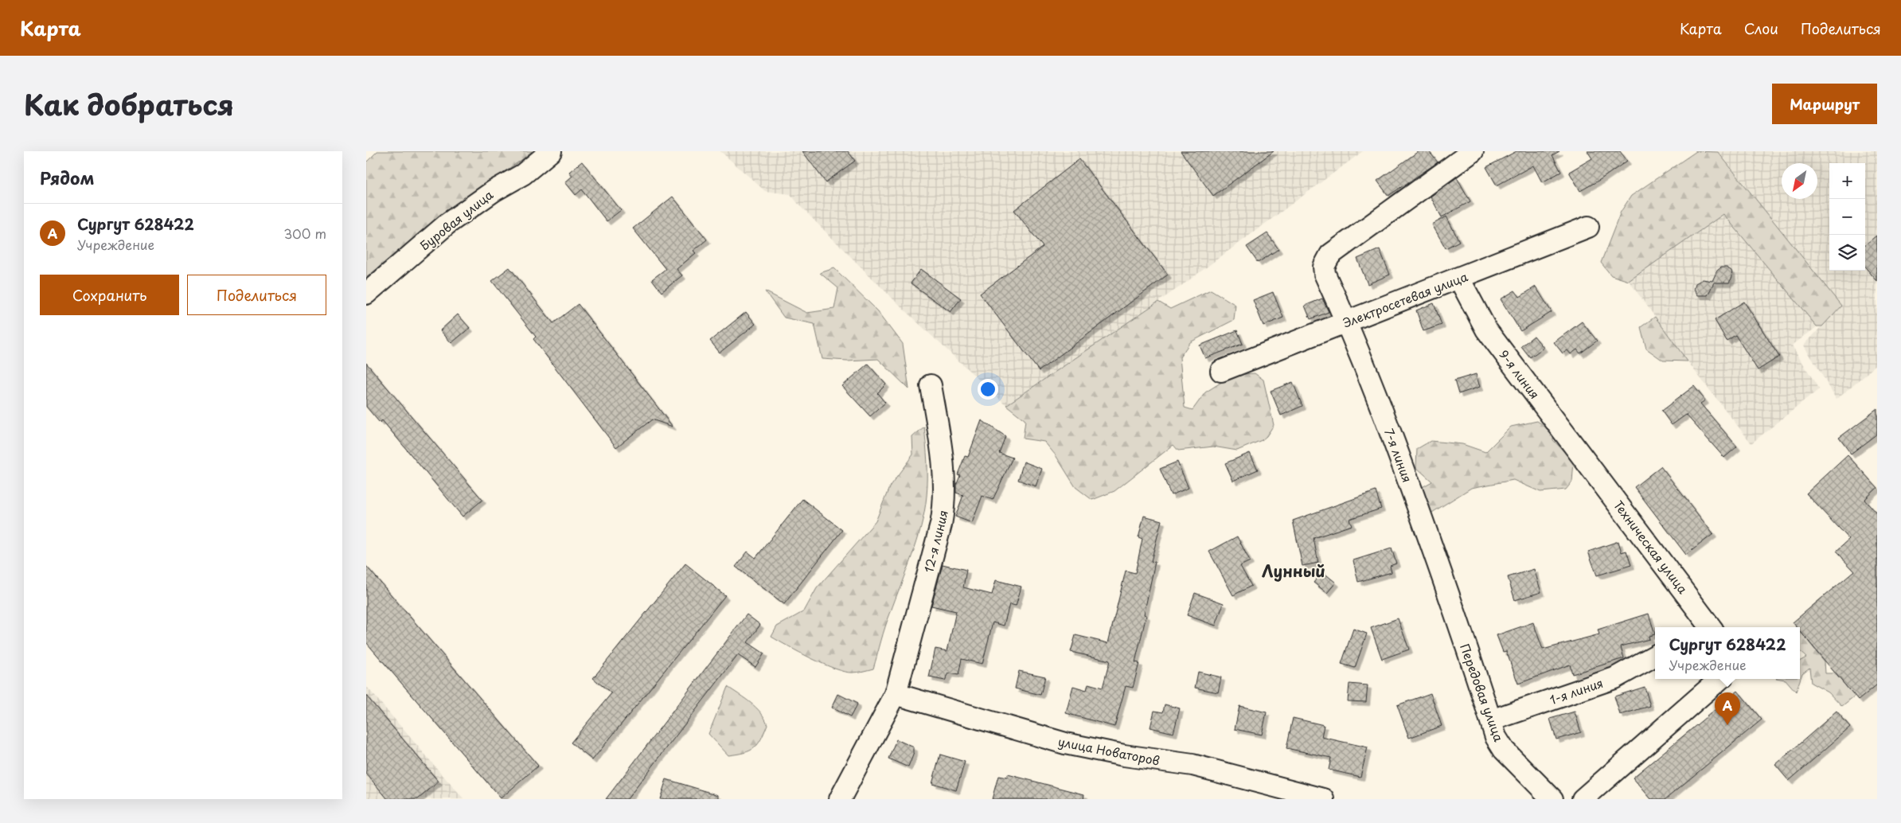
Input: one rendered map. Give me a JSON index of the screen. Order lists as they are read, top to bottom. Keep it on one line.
{"streets":{"street":["Буровая улица","Электросетевая улица","9-я линия","7-я линия","12-я линия","Техническая улица","1-я линия","Передовая улица","улица Новаторов"]},"crossings":[["Электросетевая улица","9-я линия"],["Электросетевая улица","7-я линия"],["9-я линия","Техническая улица"],["7-я линия","Передовая улица"],["12-я линия","улица Новаторов"],["1-я линия","Передовая улица"]],"districts":["Лунный"],"north":"bottom left","page":{"header":"Карта","nav":["Карта","Слои","Поделиться"],"title":"Как добраться","buttons":["Маршрут",["Сохранить","Поделиться"]],"heading":"Рядом","map_buttons":["+","−"],"list":[{"mark":"A","name":"Сургут 628422","note":"Учреждение","value":"300 m"}],"popup":["Сургут 628422","Учреждение"],"pins":"A"}}
